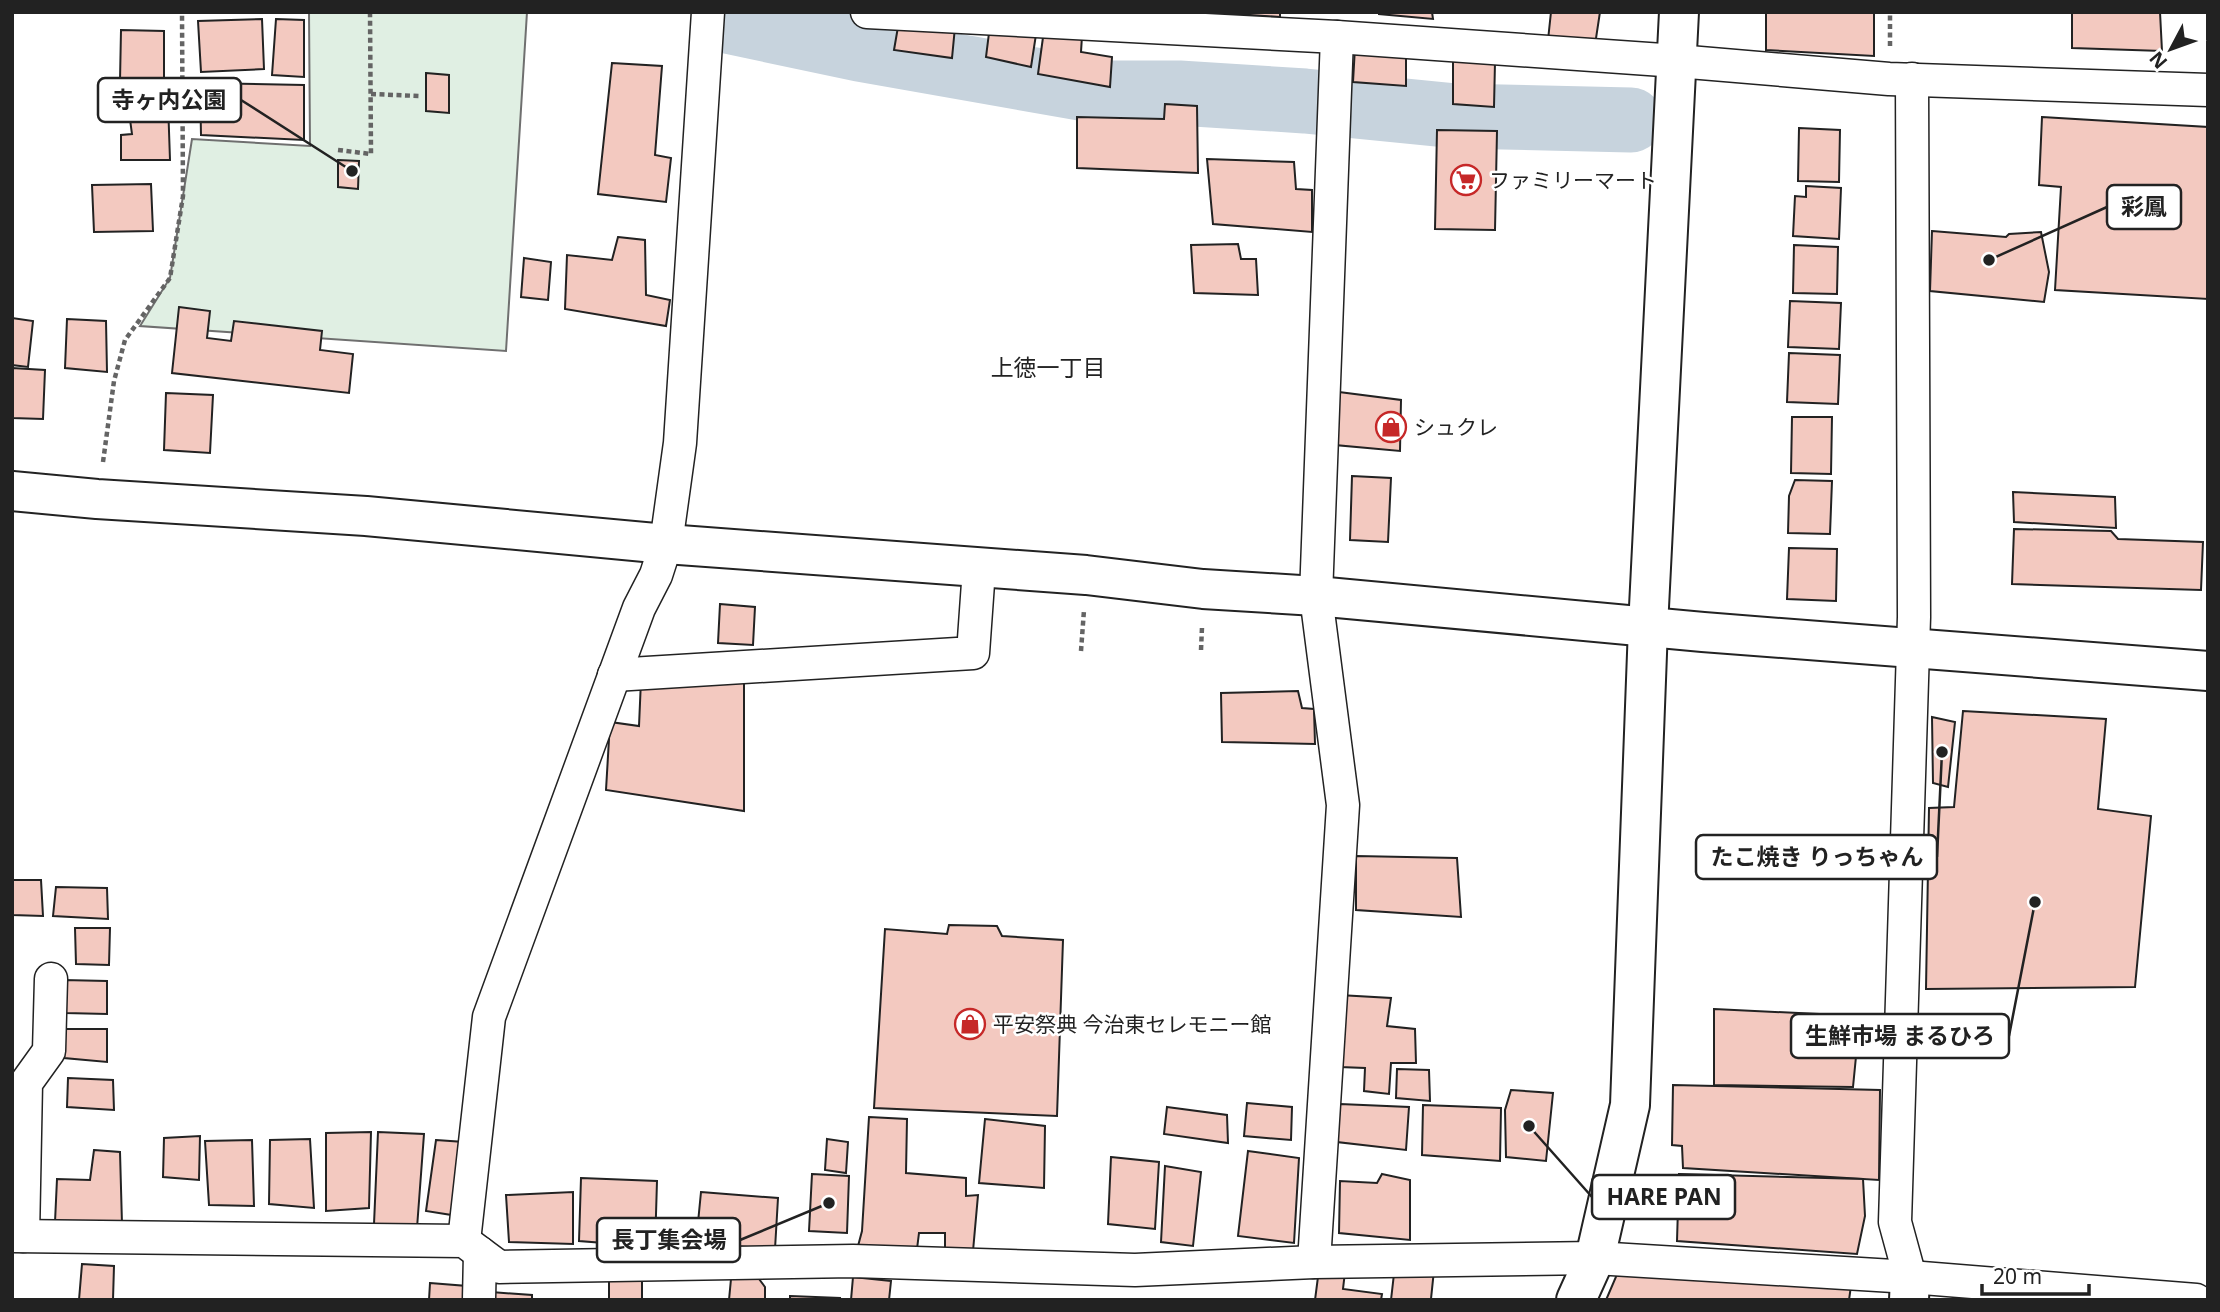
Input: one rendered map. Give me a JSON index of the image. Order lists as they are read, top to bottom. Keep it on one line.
{"districts":["上徳一丁目"],"places":{"other":["寺ヶ内公園","彩鳳","たこ焼き りっちゃん","生鮮市場 まるひろ","HARE PAN","長丁集会場"],"supermarket":["ファミリーマート"],"shop":["シュクレ","平安祭典 今治東セレモニー館"]},"scale_bar":"20 m","north":"bottom left"}
